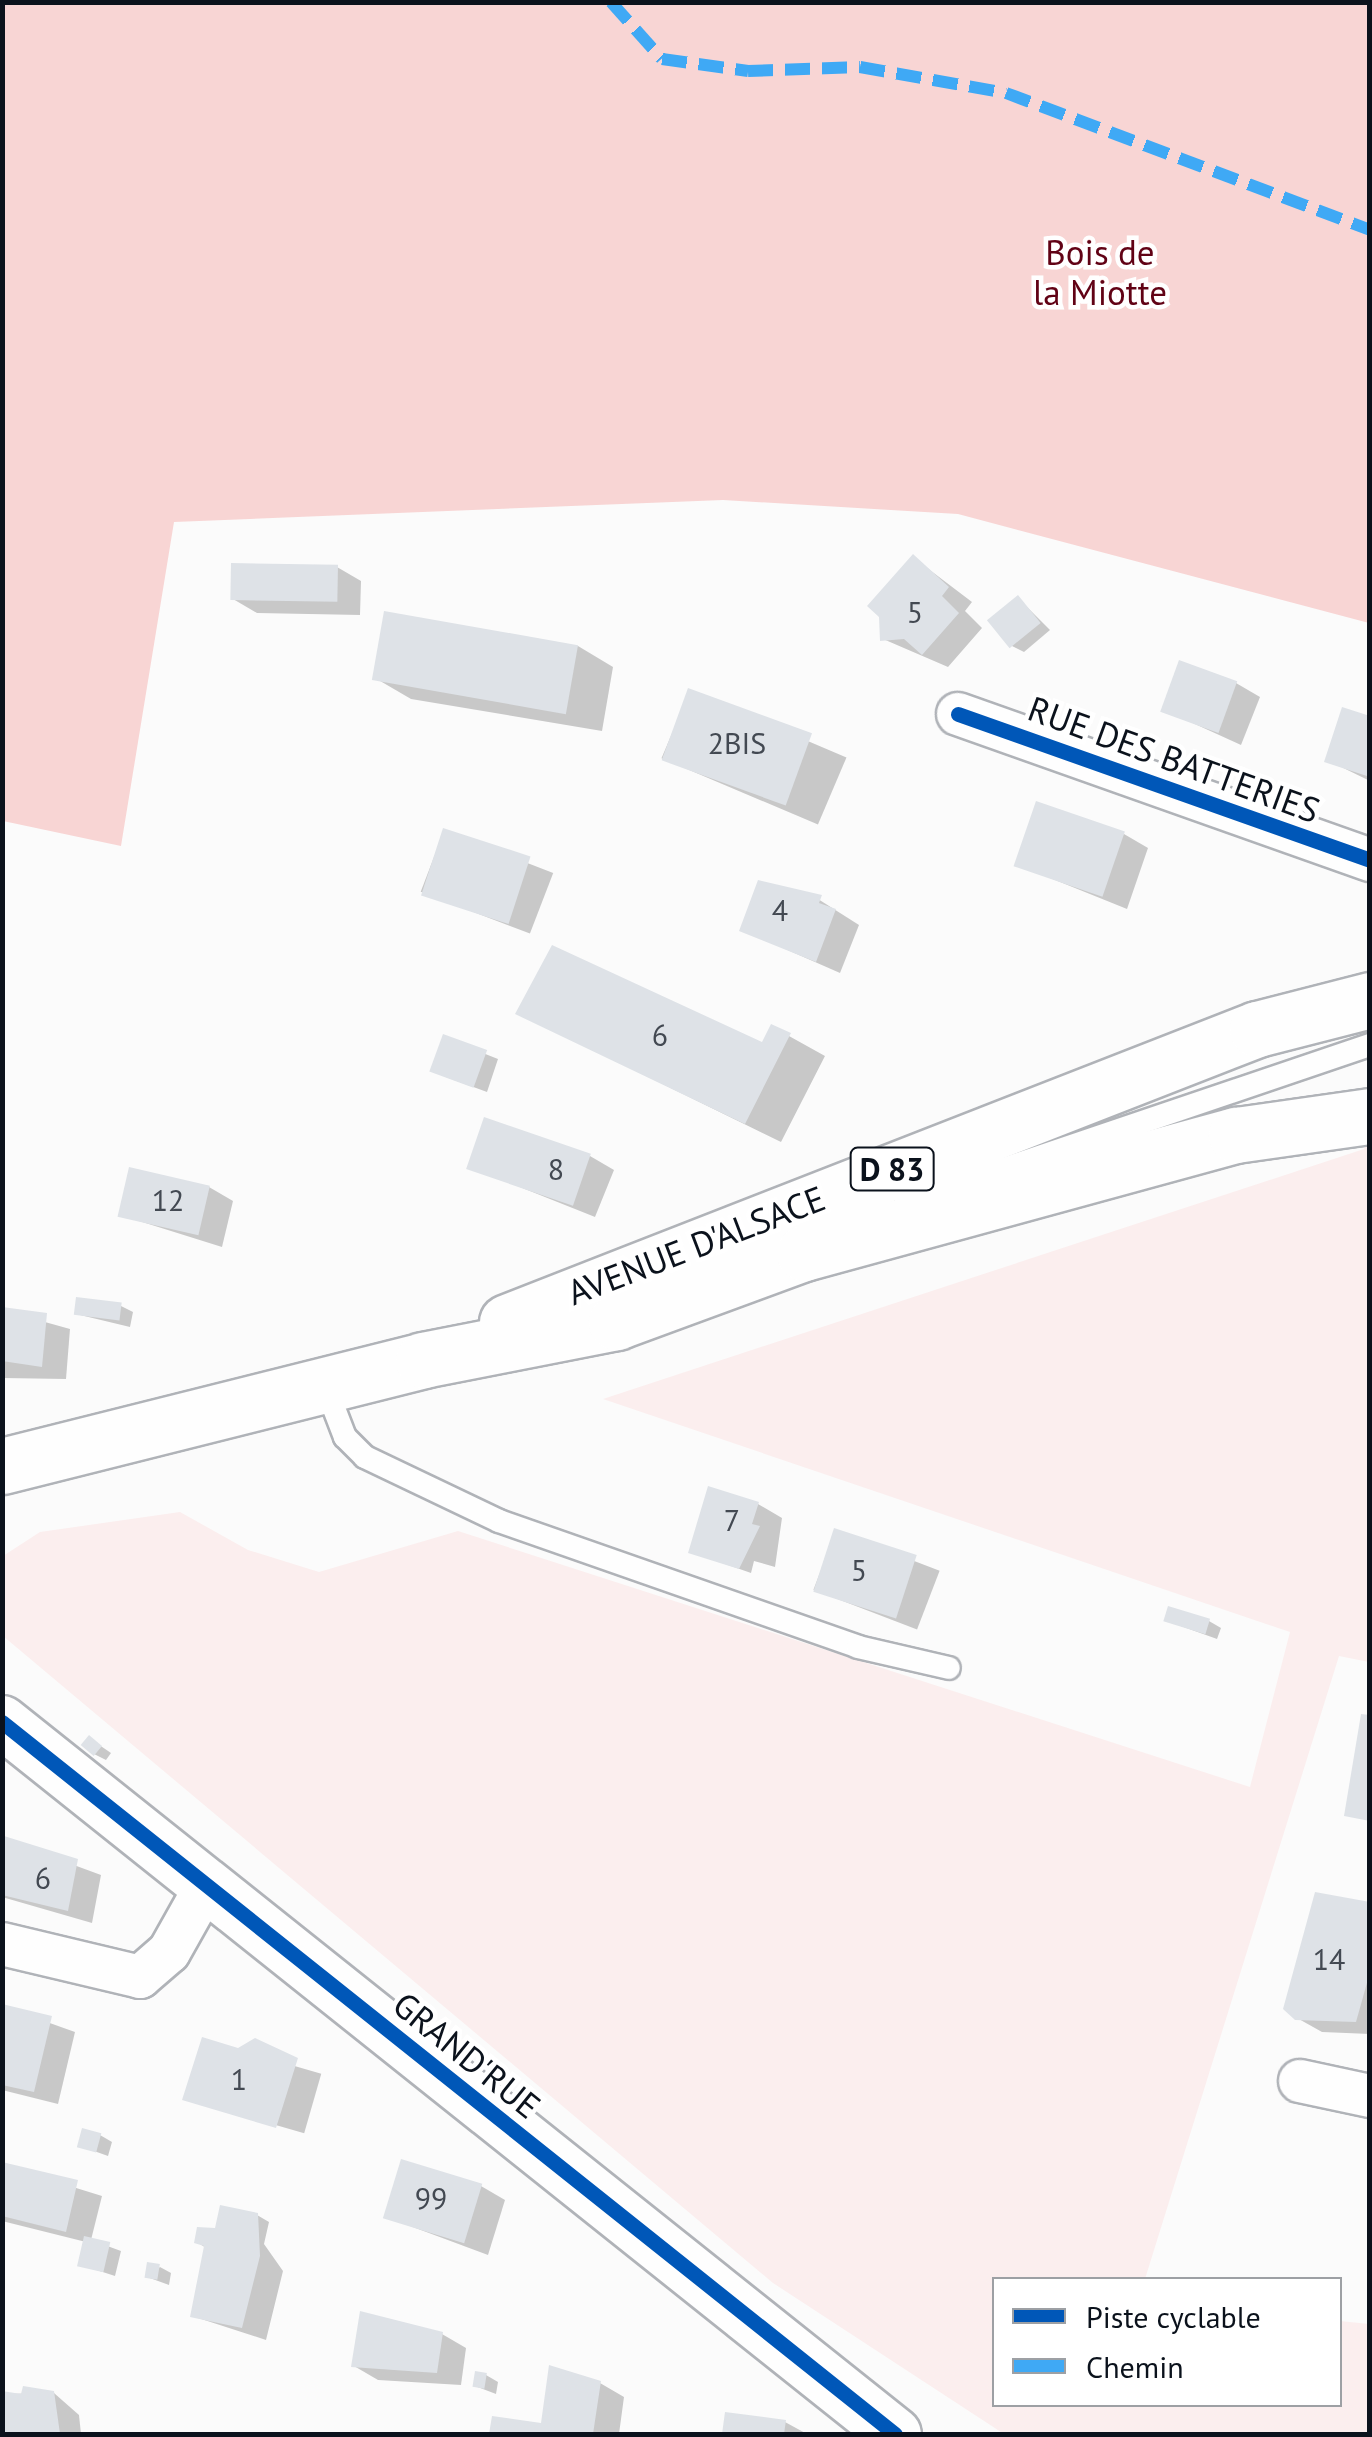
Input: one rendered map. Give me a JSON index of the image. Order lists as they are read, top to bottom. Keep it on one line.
{"streets":{"main road":["D 83","AVENUE D'ALSACE"],"street":["RUE DES BATTERIES","GRAND'RUE"]},"parks":["Bois de la Miotte"],"house_numbers":["5","2BIS","4","6","8","12","7","5","6","14","1","99"],"legend":["Piste cyclable","Chemin"]}
